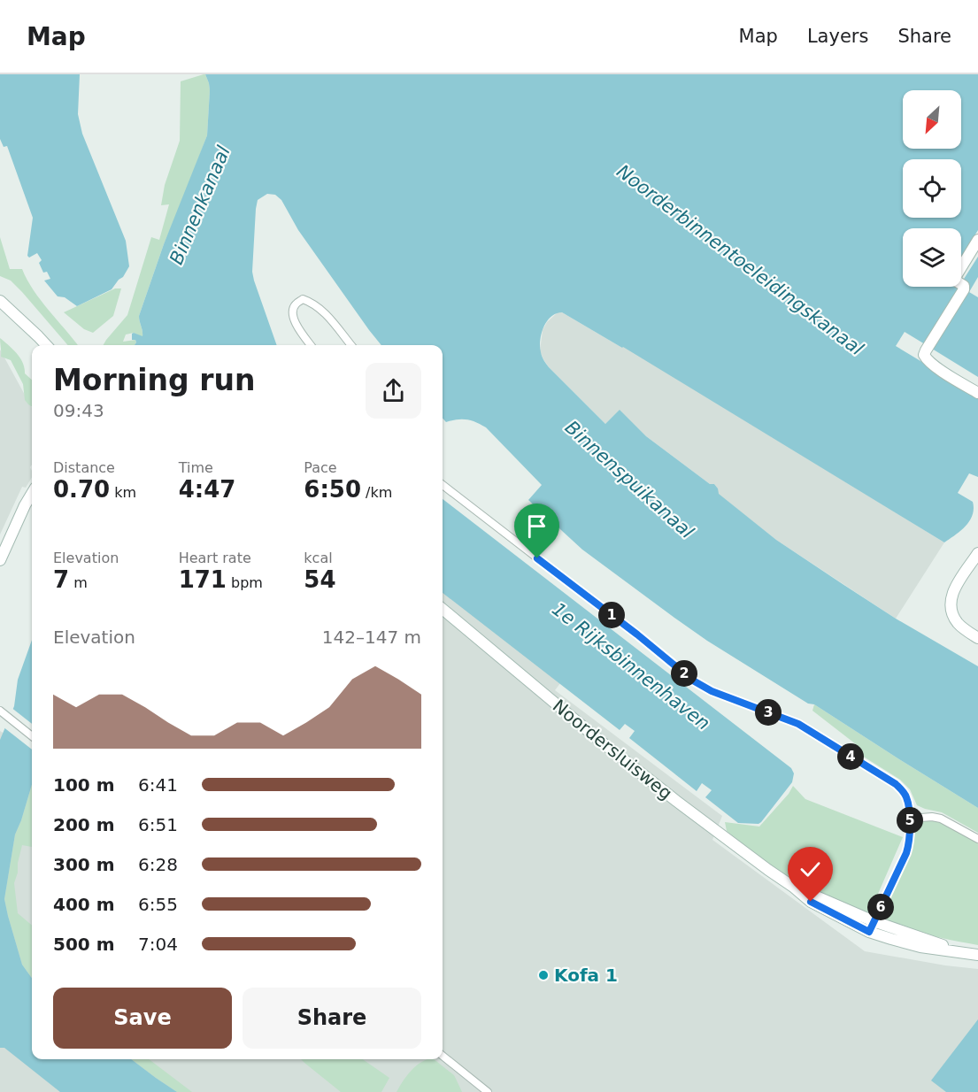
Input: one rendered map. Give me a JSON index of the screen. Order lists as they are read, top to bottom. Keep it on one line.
{"streets":{"street":["Noordersluisweg"]},"water":["Binnenkanaal","Noorderbinnentoeleidingskanaal","Binnenspuikanaal","1e Rijksbinnenhaven"],"places":["Kofa 1"],"north":"bottom left","page":{"header":"Map","nav":["Map","Layers","Share"],"heading":["Morning run","09:43"],"stats":[["Distance","0.70 km"],["Time","4:47"],["Pace","6:50 /km"],["Elevation","7 m"],["Heart rate","171 bpm"],["kcal","54"]],"pins":["1","2","3","4","5","6"],"chart":["Elevation","142–147 m"],"list":[{"name":"100 m","note":"6:41"},{"name":"200 m","note":"6:51"},{"name":"300 m","note":"6:28"},{"name":"400 m","note":"6:55"},{"name":"500 m","note":"7:04"}],"buttons":["Save","Share"]}}
